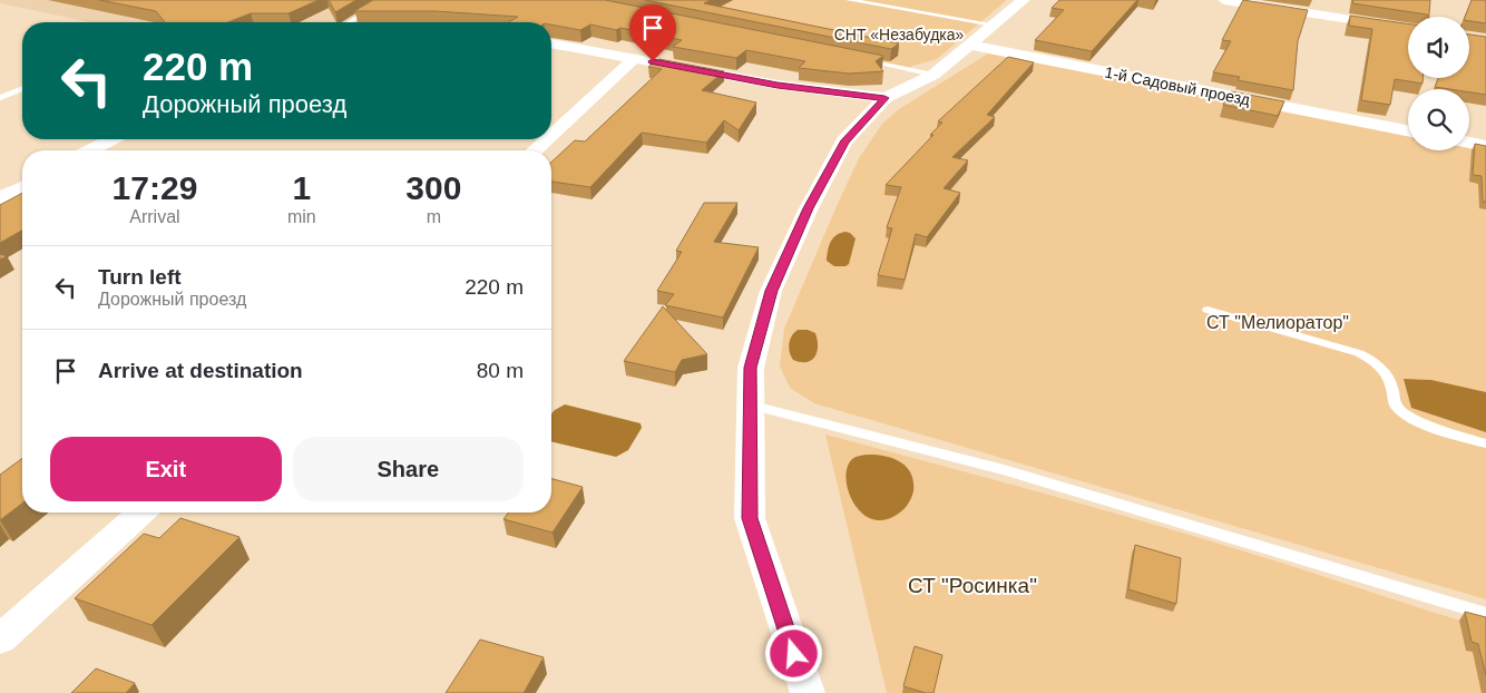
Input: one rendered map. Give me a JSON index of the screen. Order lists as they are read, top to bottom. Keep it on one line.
{"streets":{"street":["1-й Садовый проезд"]},"parks":["СНТ «Незабудка»","СТ \"Мелиоратор\"","СТ \"Росинка\""],"page":{"turn":["220 m","Дорожный проезд"],"eta":["17:29","Arrival","1","min","300","m"],"list":[{"name":"Turn left","note":"Дорожный проезд","value":"220 m"},{"name":"Arrive at destination","value":"80 m"}],"buttons":["Exit","Share"]}}
